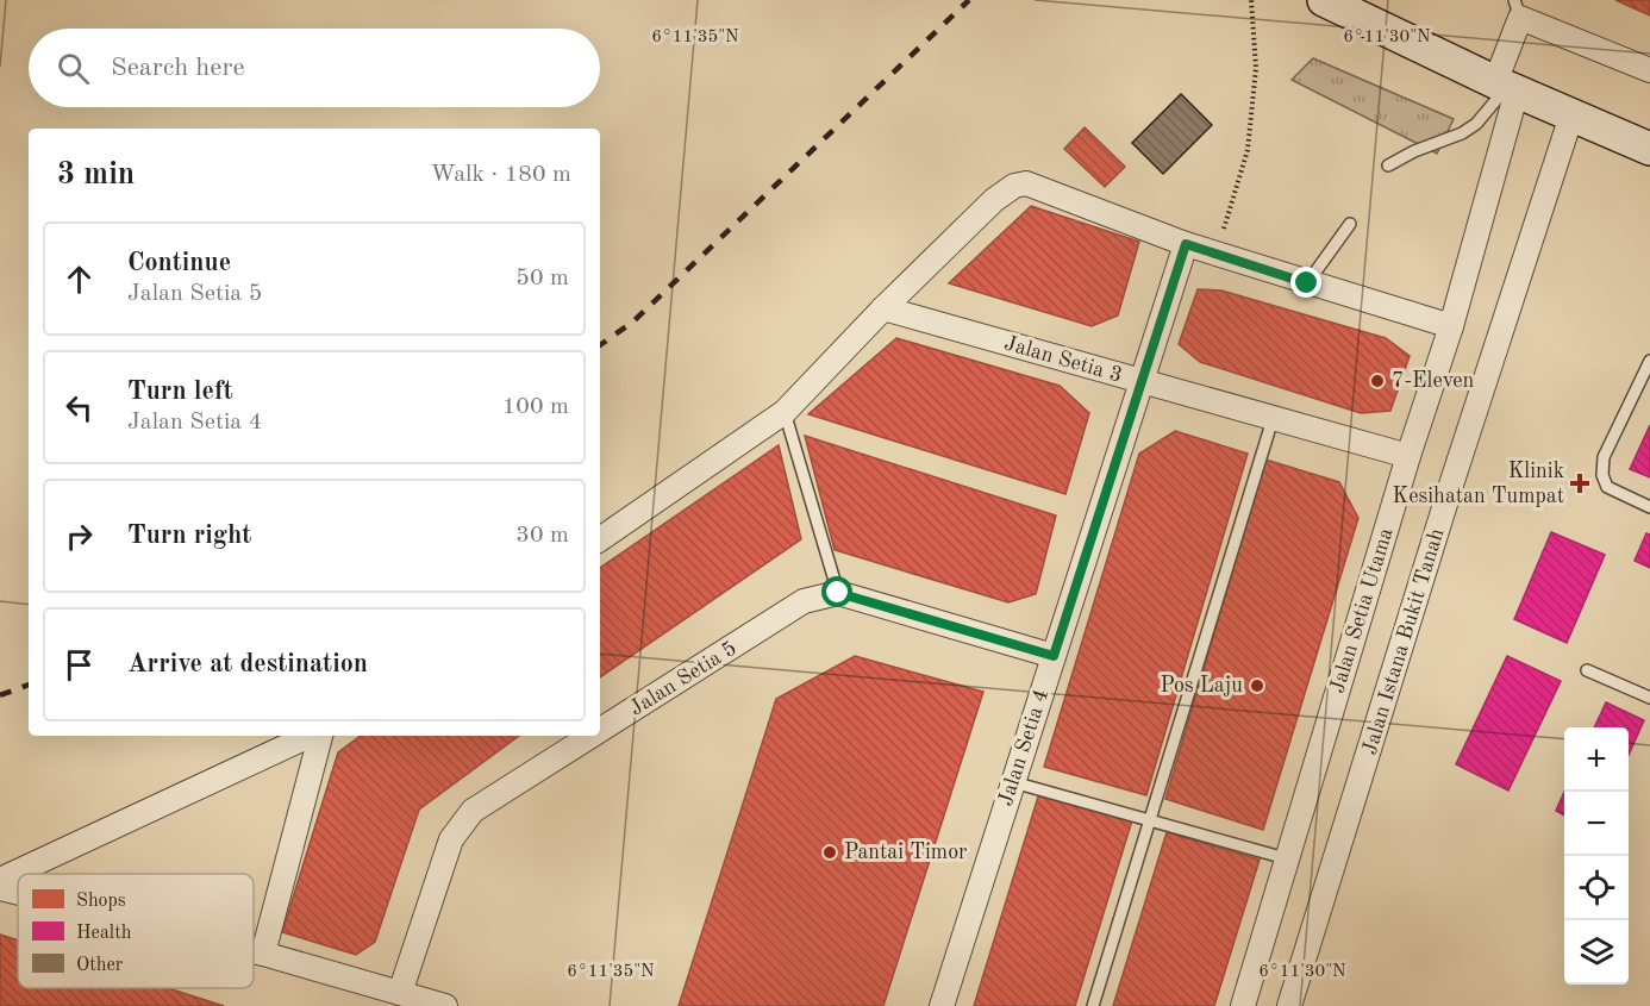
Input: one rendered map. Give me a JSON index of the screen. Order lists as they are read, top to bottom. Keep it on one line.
{"streets":{"street":["Jalan Setia 3","Jalan Setia Utama","Jalan Istana Bukit Tanah","Jalan Setia 5","Jalan Setia 4"]},"crossings":[["Jalan Setia 3","Jalan Setia Utama"],["Jalan Setia 3","Jalan Setia 4"],["Jalan Setia 5","Jalan Setia 4"]],"places":{"other":["7-Eleven","Pos Laju","Pantai Timor"],"health":["Klinik Kesihatan Tumpat"]},"legend":["Shops","Health","Other"],"page":{"search":"Search here","heading":["3 min","Walk · 180 m"],"list":[["Continue","Jalan Setia 5","50 m"],["Turn left","Jalan Setia 4","100 m"],["Turn right","30 m"],"Arrive at destination"],"map_buttons":["+","−"]},"coordinates":["6°11'35\"N","6°11'30\"N"]}
